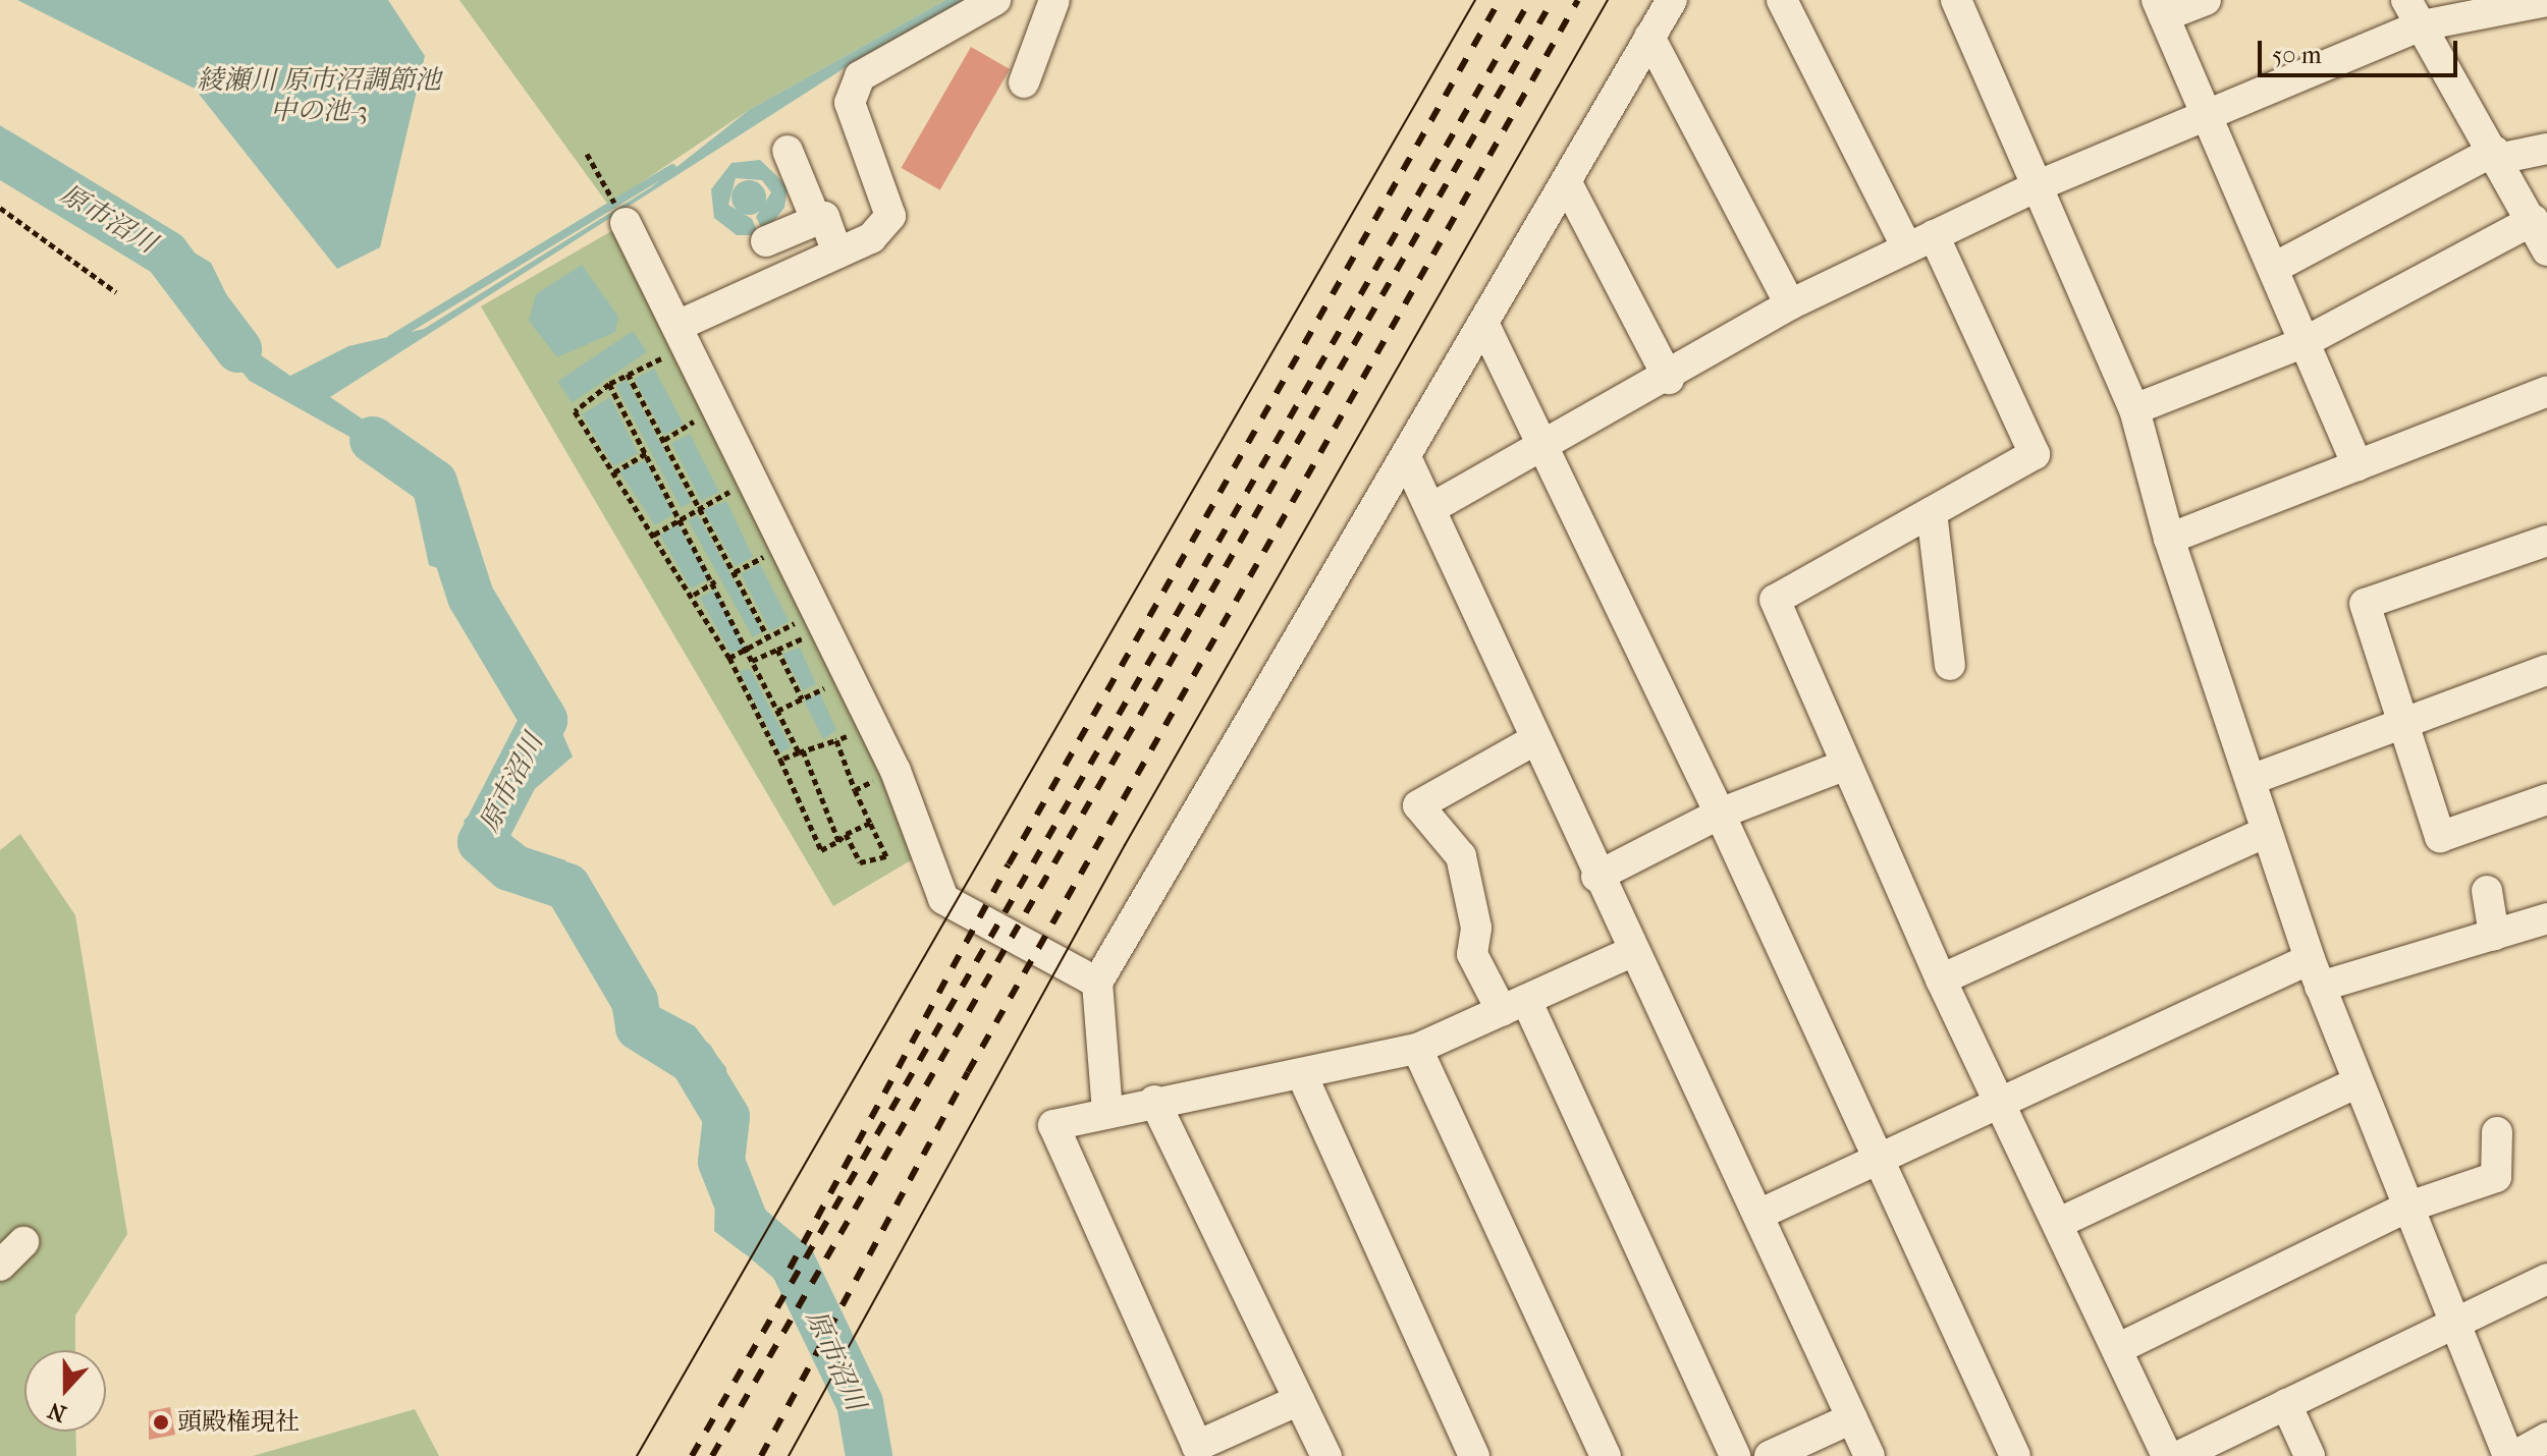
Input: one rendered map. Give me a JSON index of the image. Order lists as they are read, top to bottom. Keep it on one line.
{"water":["綾瀬川 原市沼調節池 中の池-3","原市沼川"],"places":["頭殿権現社"],"scale_bar":"50 m","north":"bottom"}
